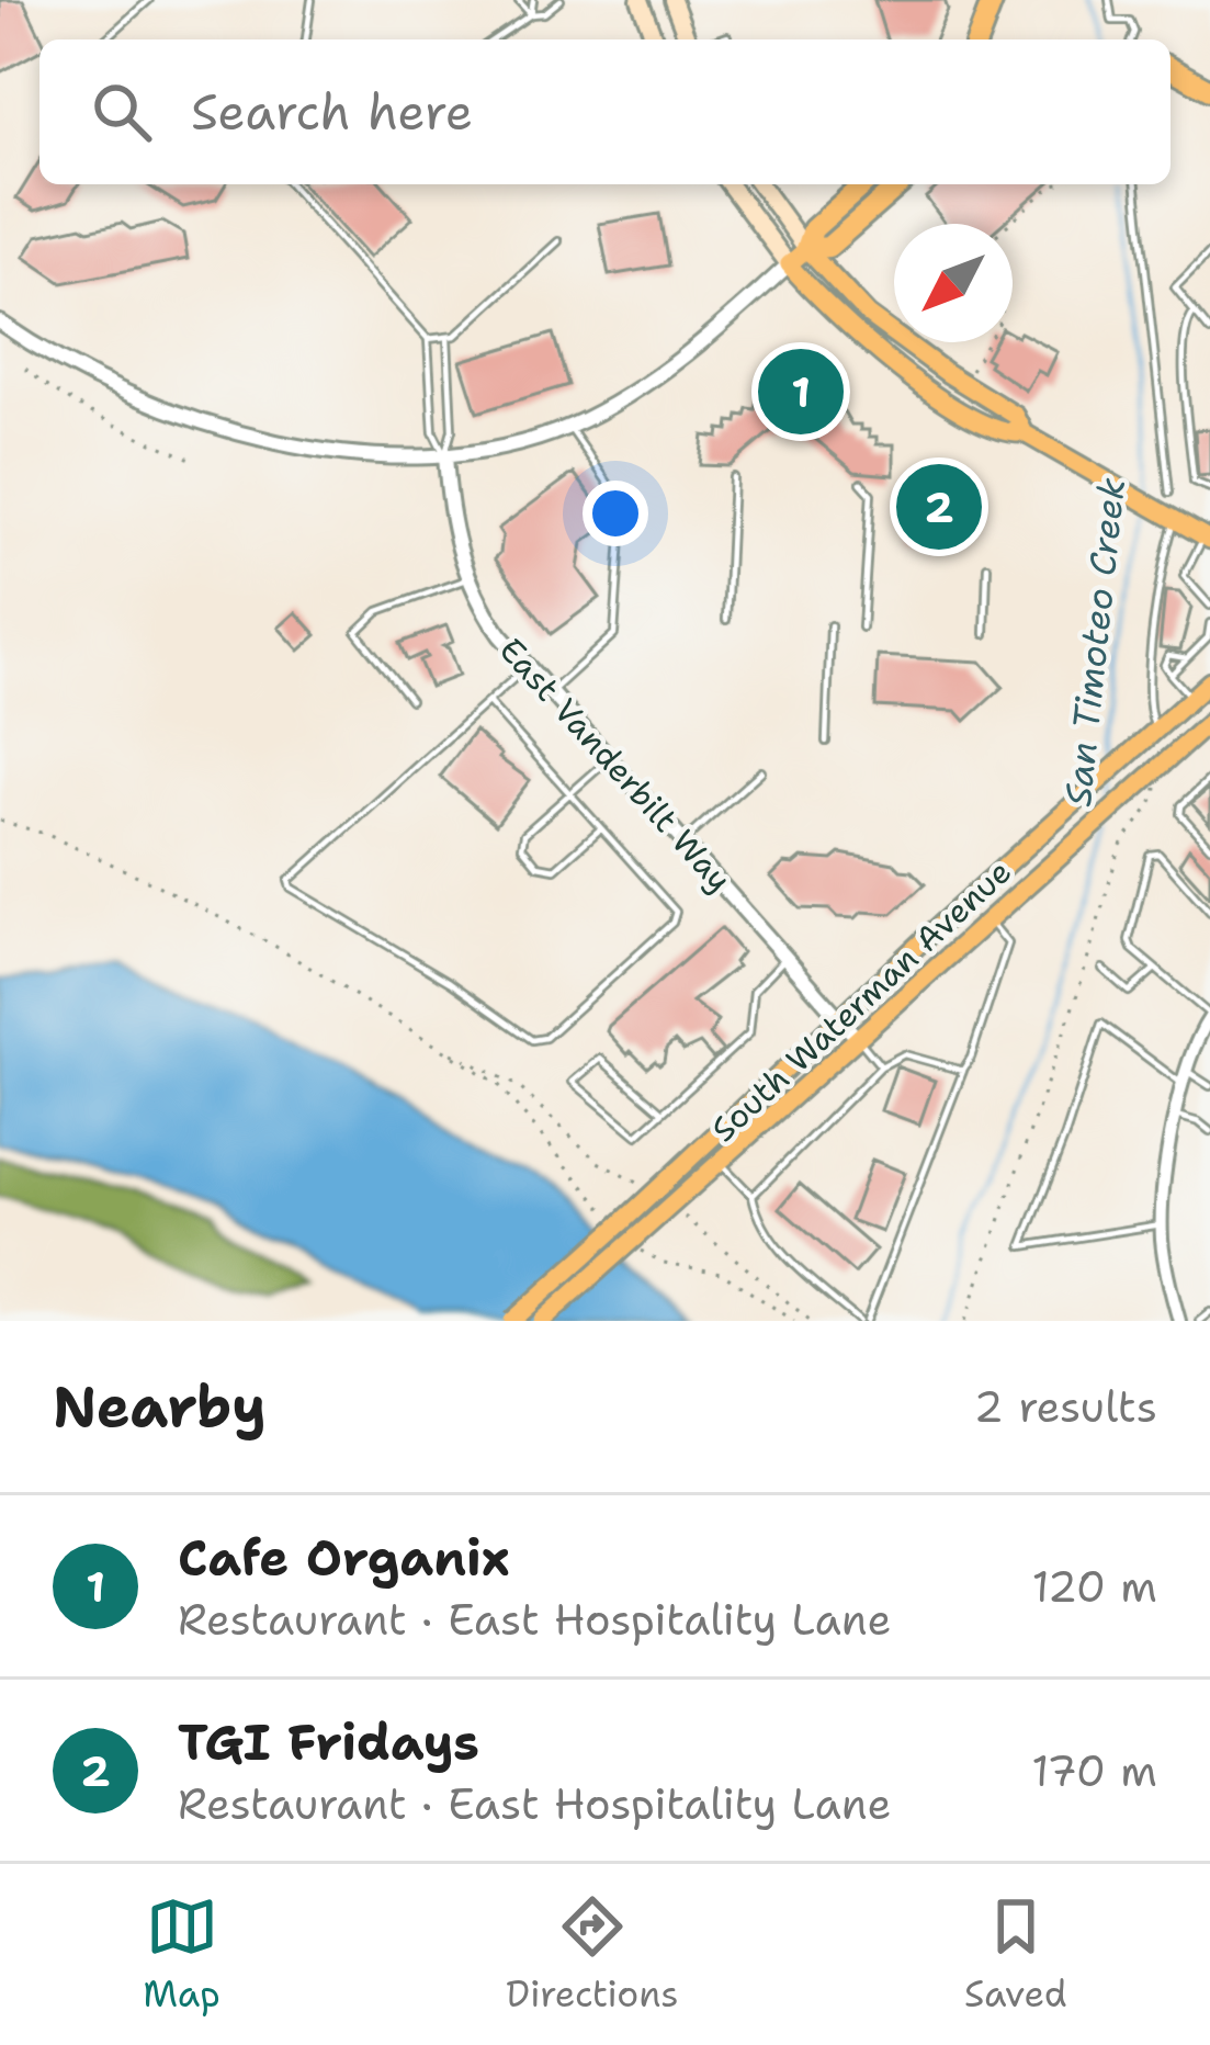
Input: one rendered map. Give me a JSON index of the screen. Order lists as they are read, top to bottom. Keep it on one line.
{"streets":{"main road":["South Waterman Avenue"],"street":["East Vanderbilt Way"]},"crossings":[["East Vanderbilt Way","South Waterman Avenue"]],"water":["San Timoteo Creek"],"north":"bottom left","page":{"search":"Search here","pins":["1","2"],"heading":["Nearby","2 results"],"list":[{"mark":"1","name":"Cafe Organix","note":"Restaurant · East Hospitality Lane","value":"120 m"},{"mark":"2","name":"TGI Fridays","note":"Restaurant · East Hospitality Lane","value":"170 m"}],"nav":["Map","Directions","Saved"]}}
